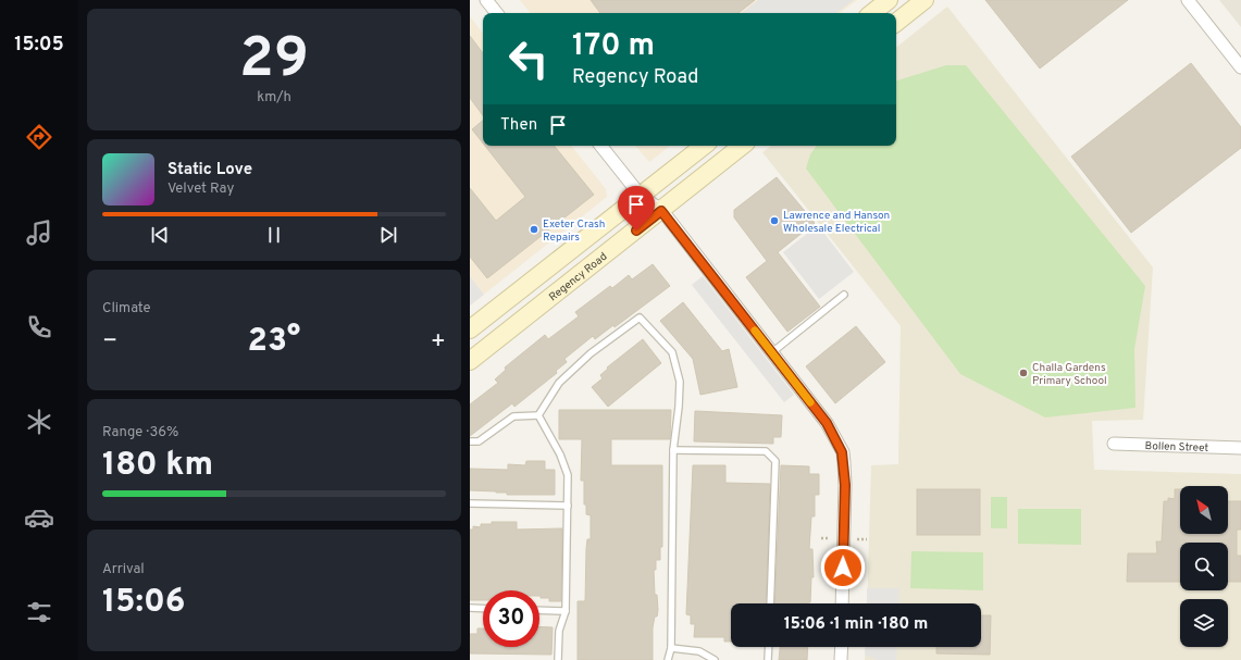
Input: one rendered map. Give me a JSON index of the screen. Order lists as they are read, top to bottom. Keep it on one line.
{"streets":{"main road":["Regency Road"],"street":["Bollen Street"]},"places":["Lawrence and Hanson Wholesale Electrical","Exeter Crash Repairs","Challa Gardens Primary School"],"north":"top left","page":{"tabs":"15:05","tile":[["29","km/h"],"Climate",["Range · 36%","180 km"],["Arrival","15:06"]],"turn":["170 m","Regency Road"],"then":"Then","song":["Static Love","Velvet Ray"],"heat":["−","23°","+"],"limit":"30","trip":"15:06 · 1 min · 180 m"}}
